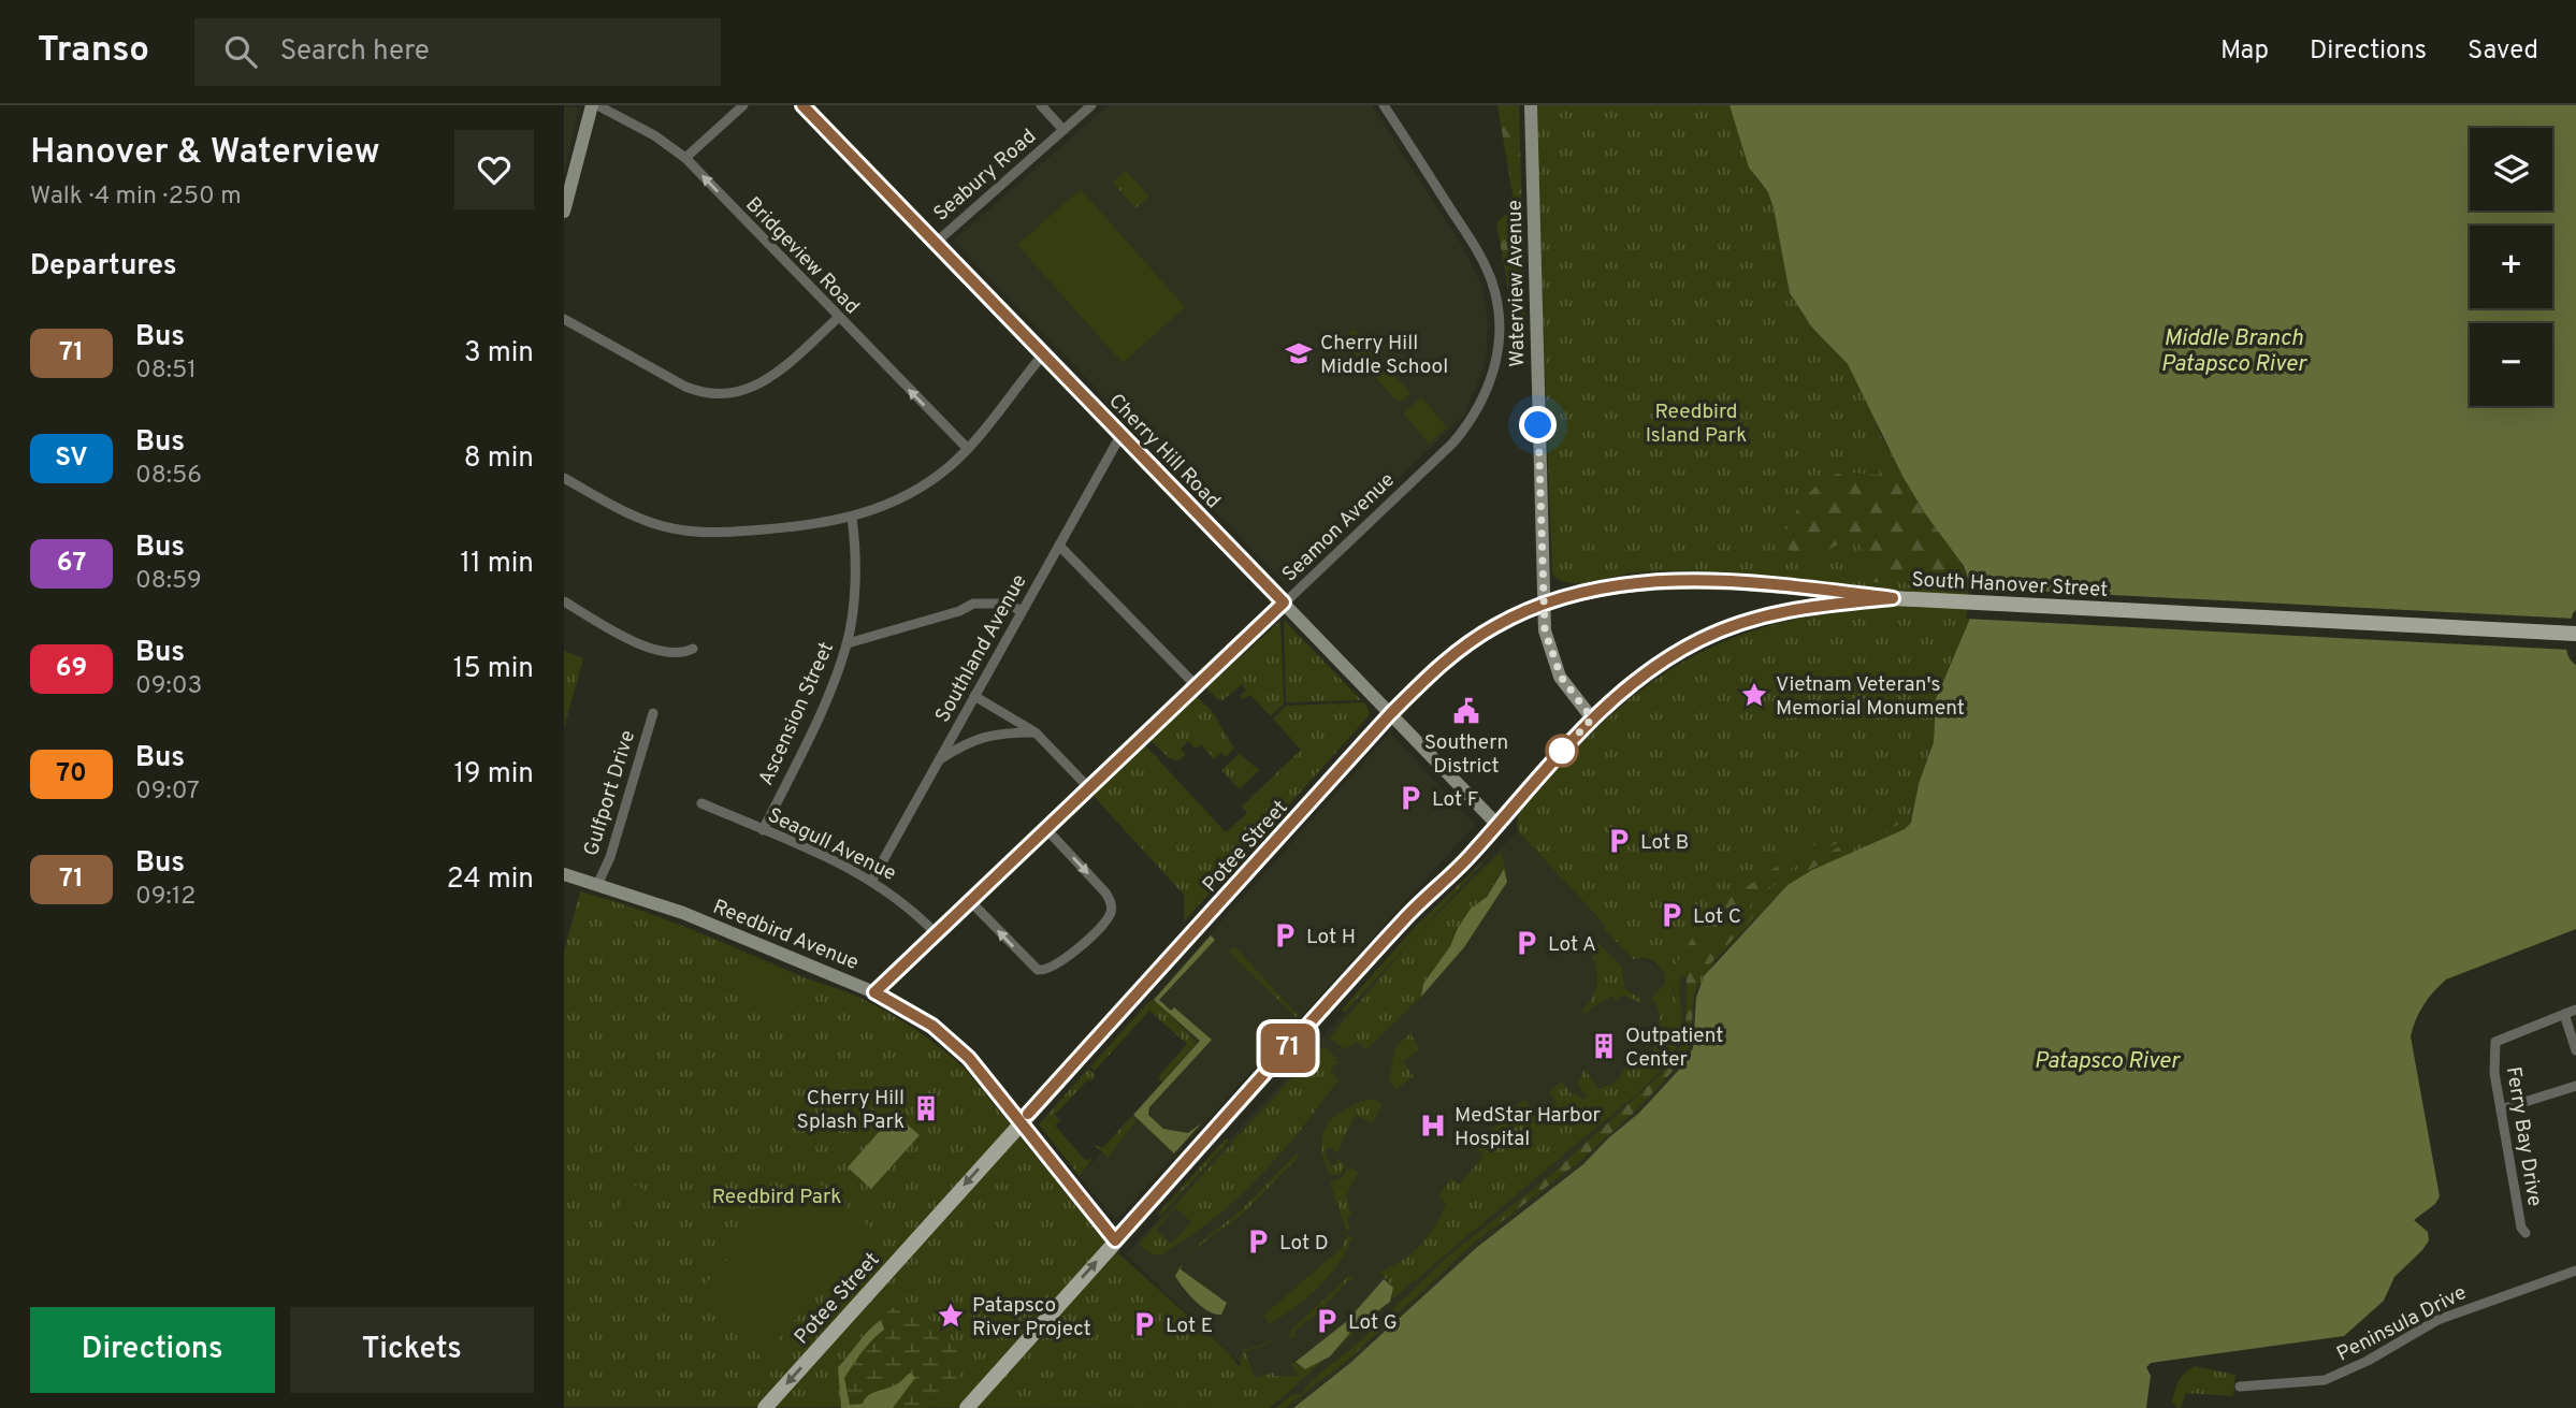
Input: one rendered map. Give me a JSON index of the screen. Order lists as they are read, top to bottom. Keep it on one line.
{"streets":{"main road":["South Hanover Street","Potee Street"],"street":["Seabury Road","Bridgeview Road","Waterview Avenue","Cherry Hill Road","Seamon Avenue","Southland Avenue","Ascension Street","Gulfport Drive","Seagull Avenue","Reedbird Avenue","Ferry Bay Drive","Peninsula Drive"]},"crossings":[["Seabury Road","Cherry Hill Road"],["Waterview Avenue","South Hanover Street"],["Waterview Avenue","Potee Street"],["Cherry Hill Road","Seamon Avenue"],["Cherry Hill Road","South Hanover Street"],["Cherry Hill Road","Southland Avenue"],["Cherry Hill Road","Potee Street"],["Seamon Avenue","Seagull Avenue"],["Seamon Avenue","Reedbird Avenue"],["South Hanover Street","Potee Street"],["South Hanover Street","Reedbird Avenue"],["Southland Avenue","Seagull Avenue"],["Ascension Street","Seagull Avenue"],["Gulfport Drive","Reedbird Avenue"],["Potee Street","Reedbird Avenue"]],"one_way":["Bridgeview Road"],"water":["Middle Branch Patapsco River","Patapsco River"],"parks":["Reedbird Island Park","Reedbird Park"],"places":{"school or university":["Cherry Hill Middle School"],"place":["Vietnam Veteran's Memorial Monument","Patapsco River Project"],"public building":["Southern District"],"parking":["Lot F","Lot B","Lot C","Lot H","Lot A","Lot D","Lot G","Lot E"],"building":["Outpatient Center","Cherry Hill Splash Park"],"hospital":["MedStar Harbor Hospital"]},"lines":["bus line 71"],"page":{"header":"Transo","search":"Search here","nav":["Map","Directions","Saved"],"heading":[["Hanover & Waterview","Walk · 4 min · 250 m"],"Departures"],"on_map":"71","map_buttons":["+","−"],"list":[{"mark":"71","name":"Bus","note":"08:51","value":"3 min"},{"mark":"SV","name":"Bus","note":"08:56","value":"8 min"},{"mark":"67","name":"Bus","note":"08:59","value":"11 min"},{"mark":"69","name":"Bus","note":"09:03","value":"15 min"},{"mark":"70","name":"Bus","note":"09:07","value":"19 min"},{"mark":"71","name":"Bus","note":"09:12","value":"24 min"}],"buttons":["Directions","Tickets"]}}
